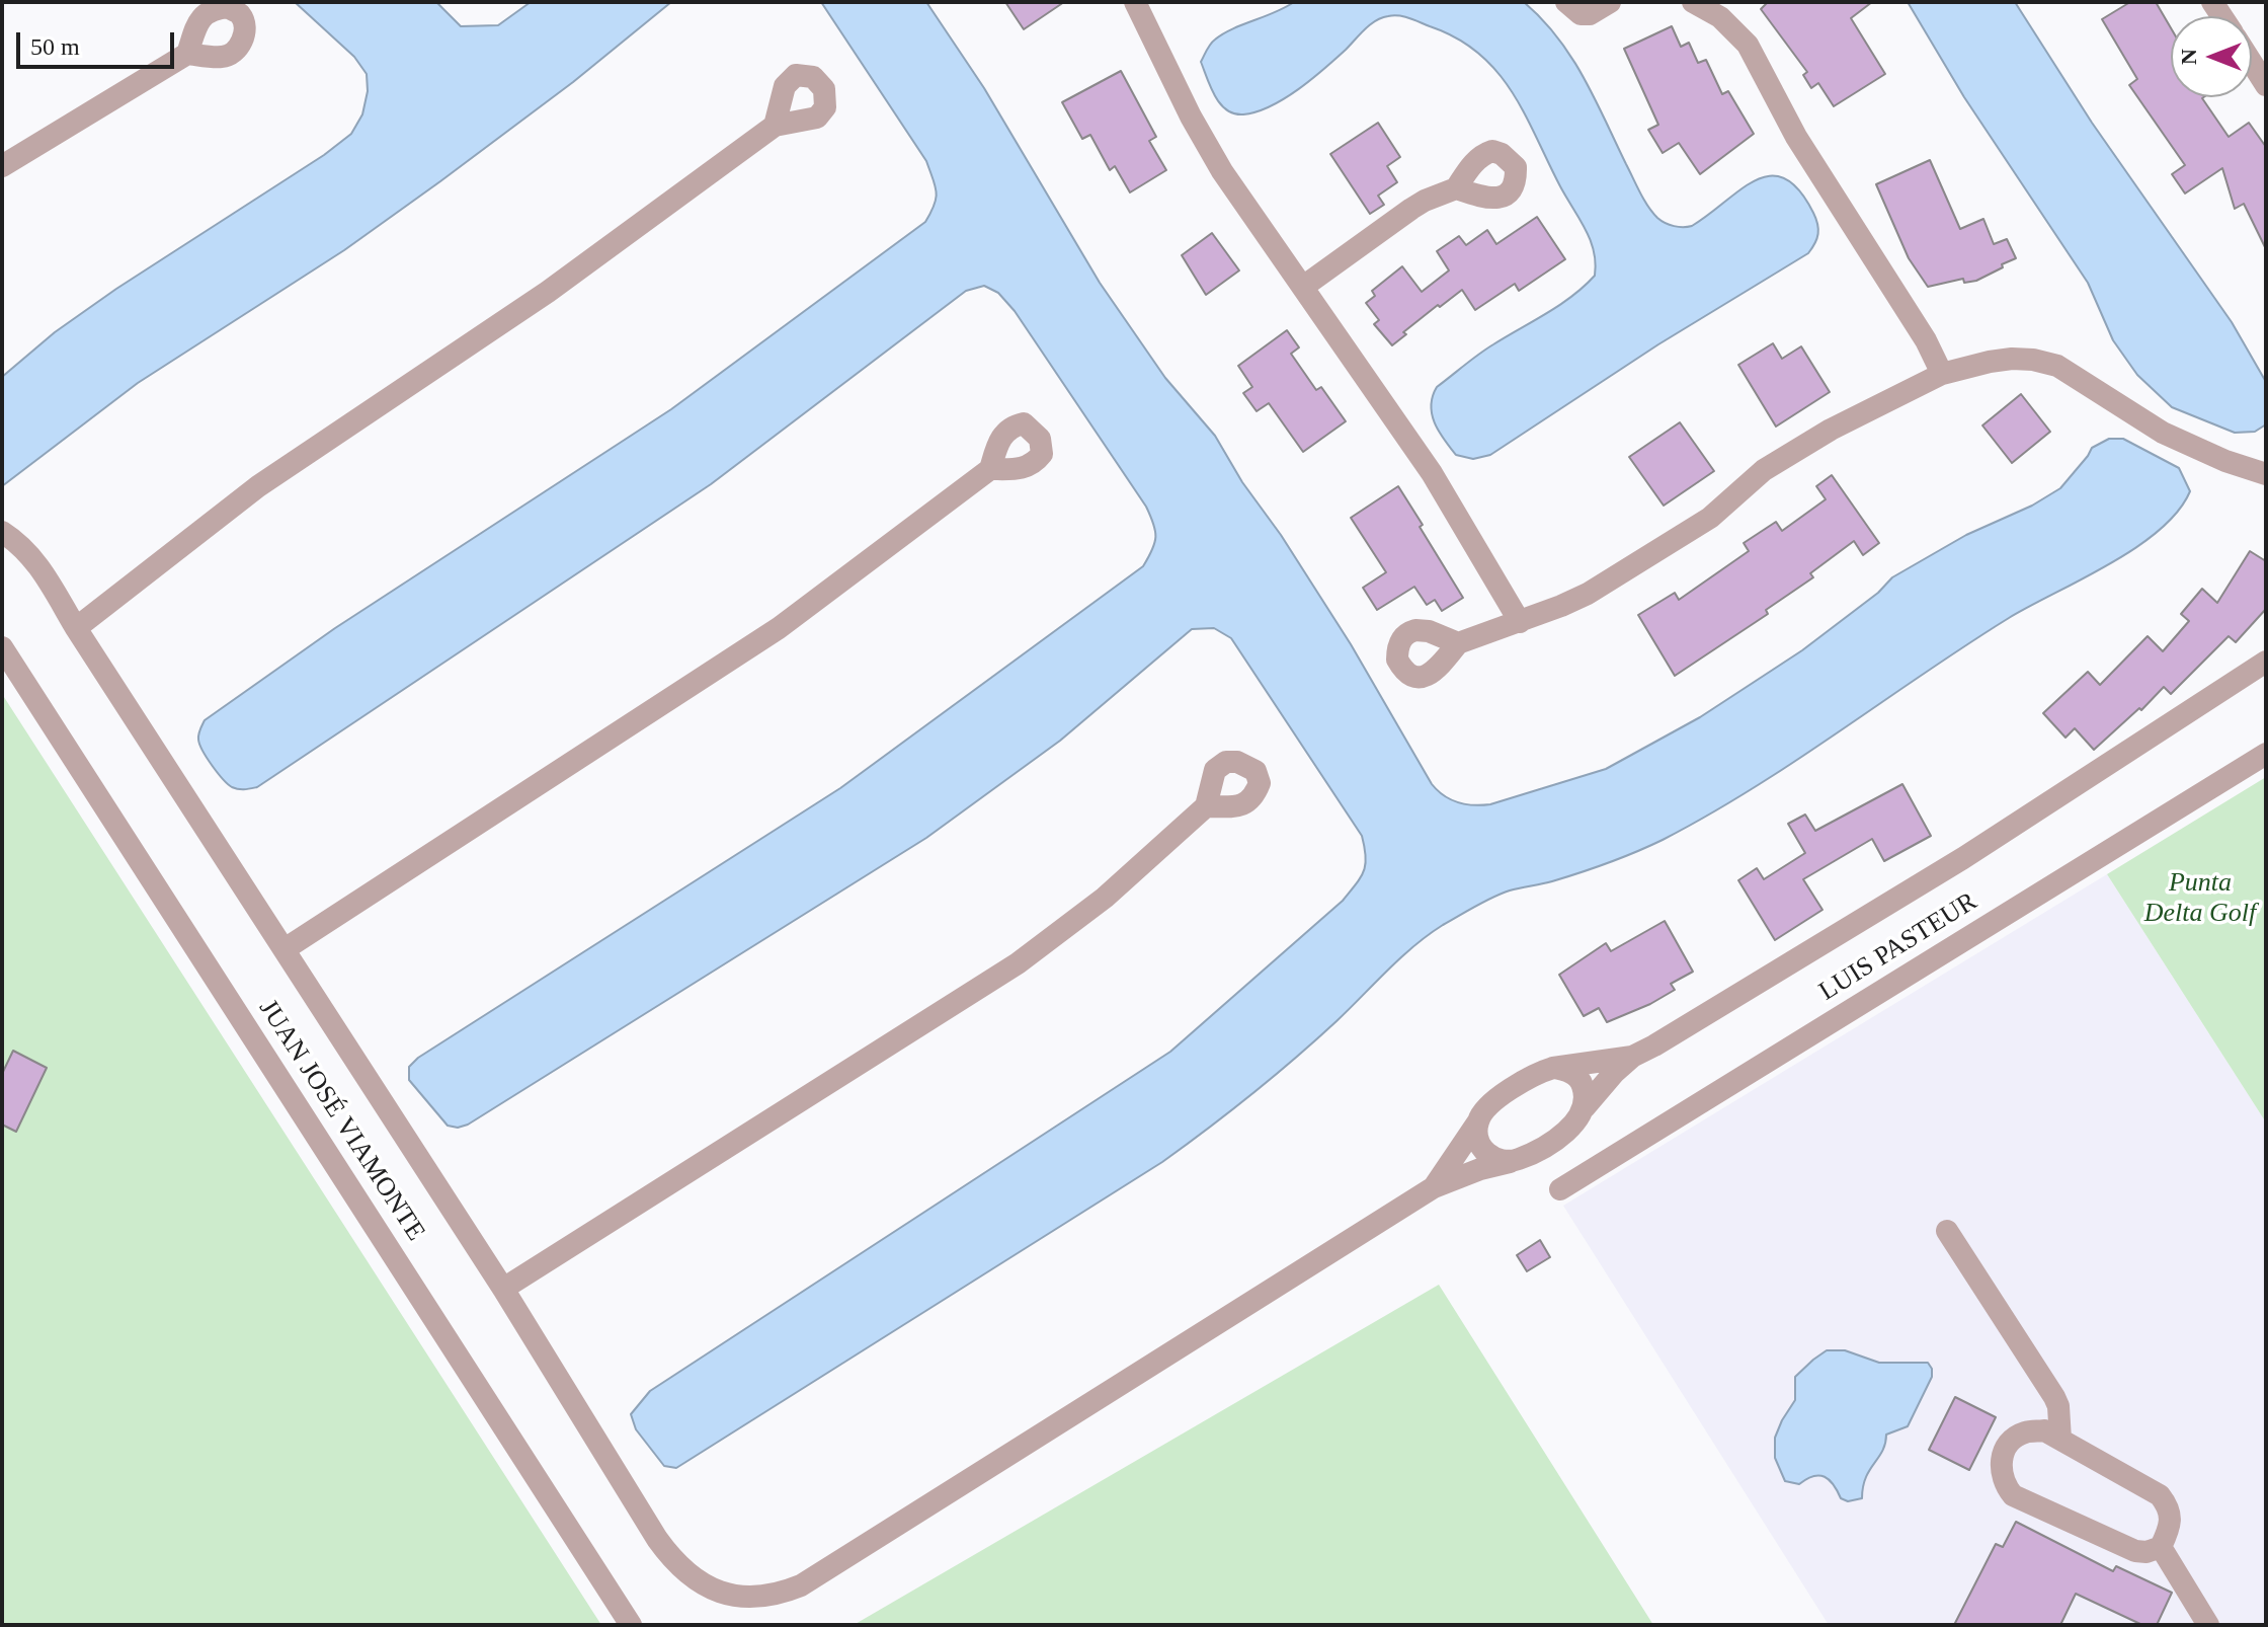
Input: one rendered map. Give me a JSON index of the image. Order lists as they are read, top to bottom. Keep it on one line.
{"streets":{"street":["LUIS PASTEUR","JUAN JOSÉ VIAMONTE"]},"parks":["Punta Delta Golf"],"scale_bar":"50 m","north":"left"}
